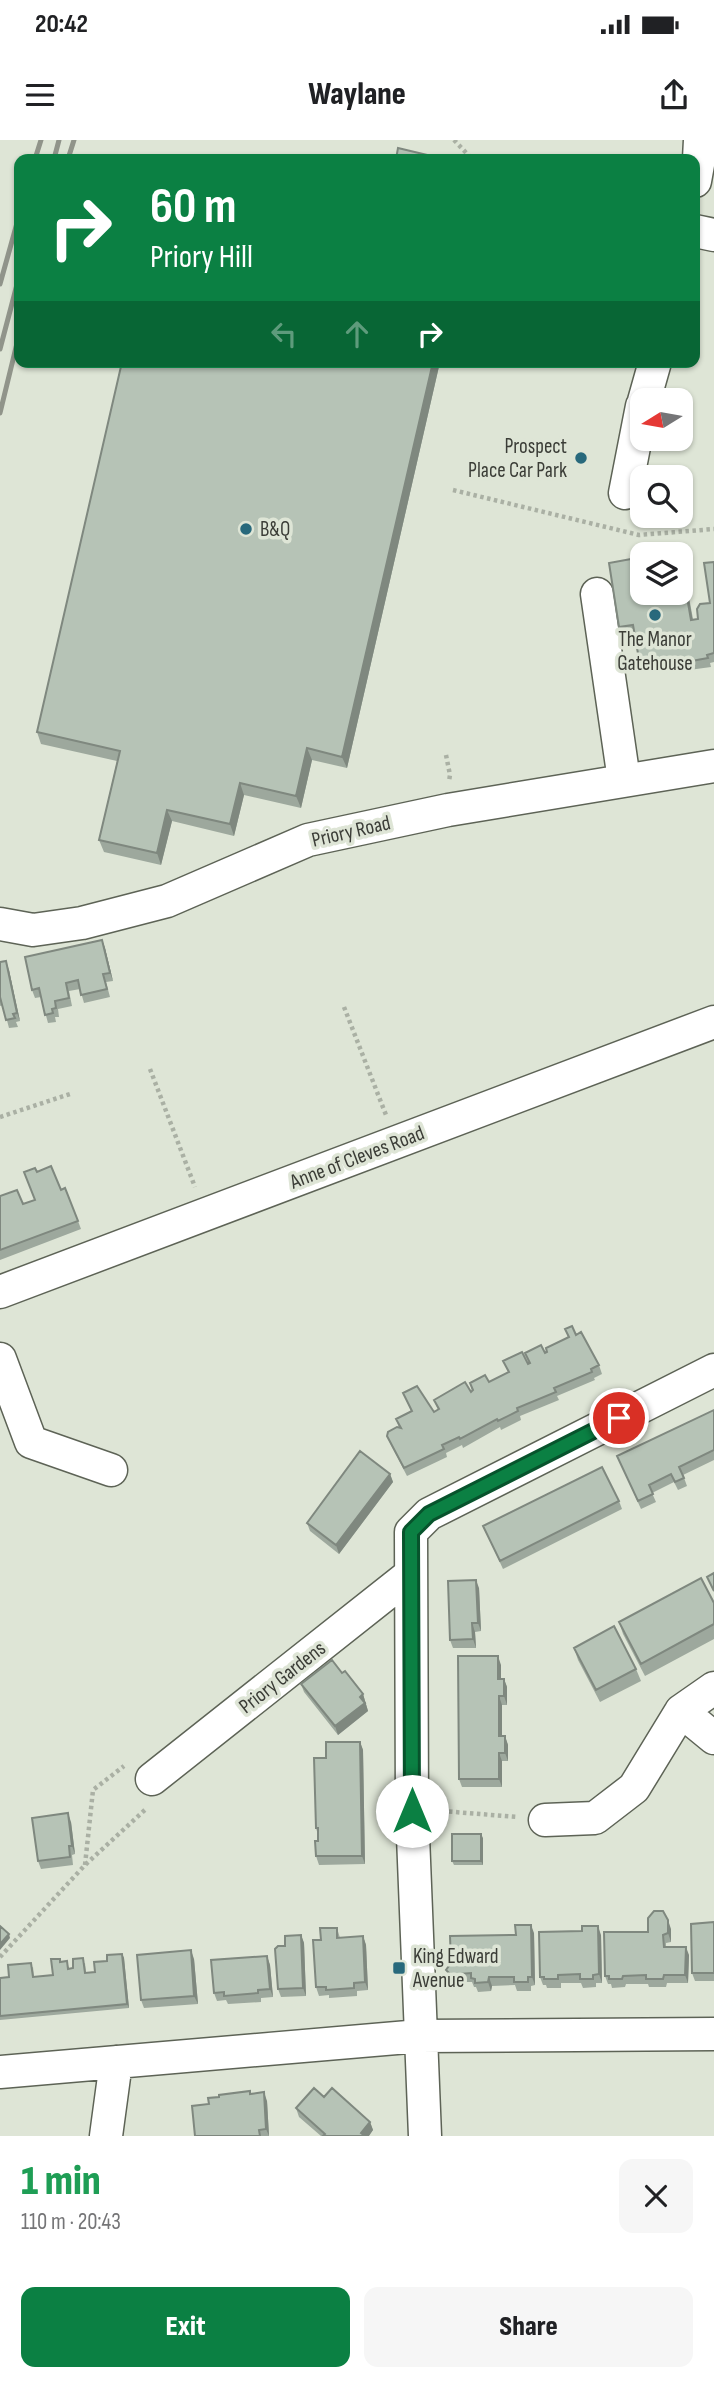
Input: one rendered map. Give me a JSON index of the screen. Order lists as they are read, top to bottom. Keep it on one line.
{"streets":{"street":["Priory Road","Anne of Cleves Road","Priory Gardens"]},"places":{"other":["Prospect Place Car Park","B&Q","The Manor Gatehouse"],"transit":["King Edward Avenue"]},"north":"left","page":{"status":"20:42","header":"Waylane","turn":["60 m","Priory Hill"],"heading":["1 min","110 m · 20:43"],"buttons":["Exit","Share"]}}
